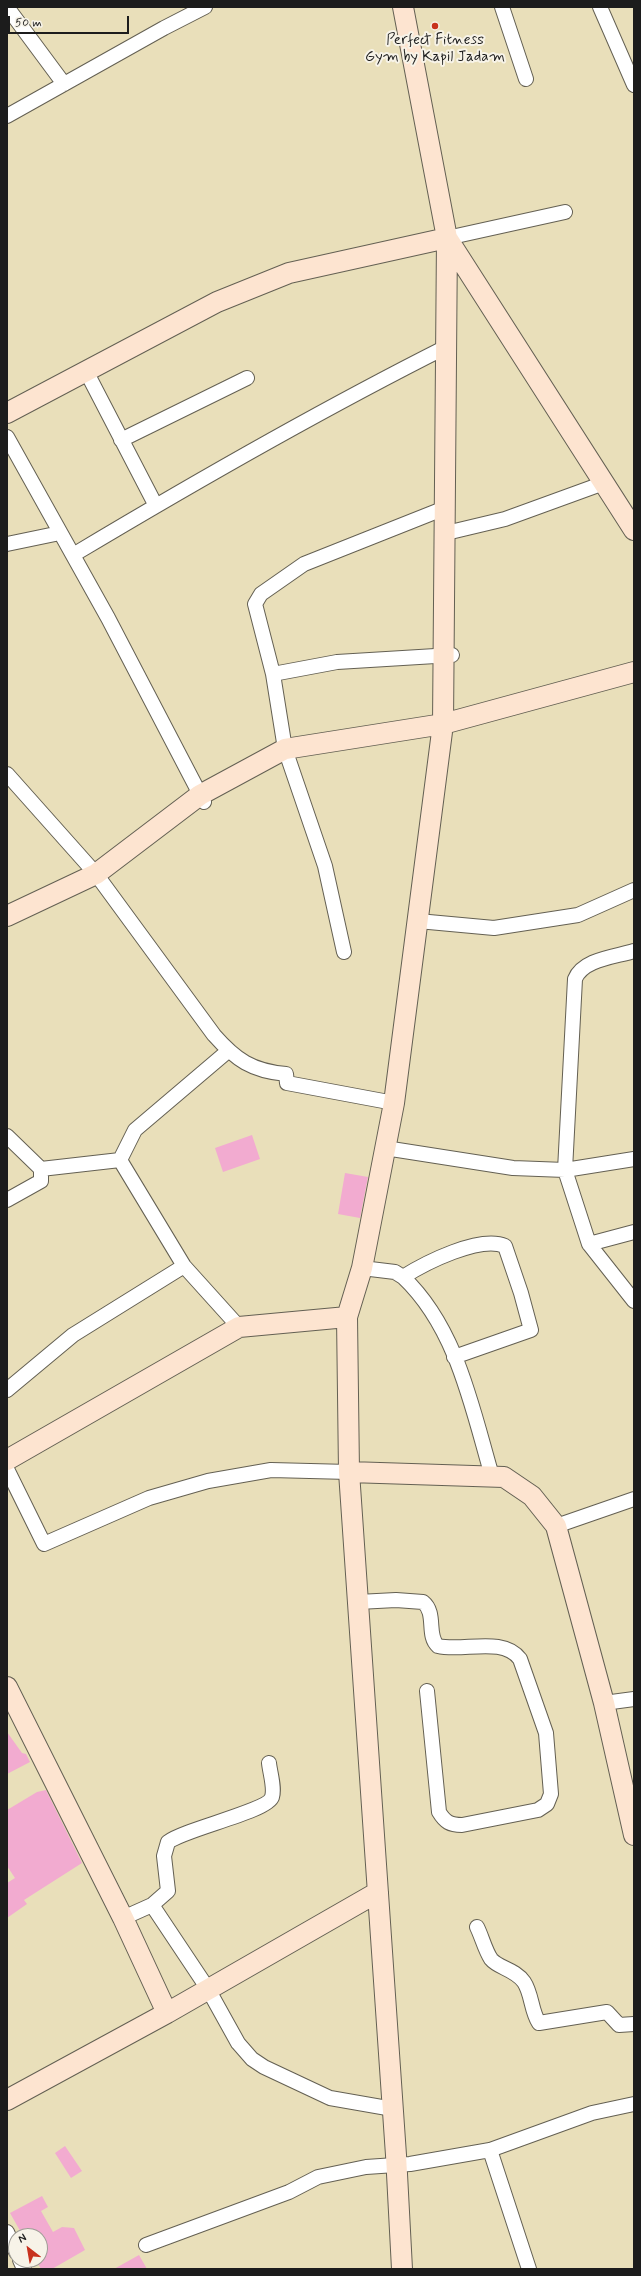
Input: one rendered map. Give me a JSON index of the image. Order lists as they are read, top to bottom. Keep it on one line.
{"places":["Perfect Fitness Gym by Kapil Jadam"],"scale_bar":"50 m","north":"top left"}
